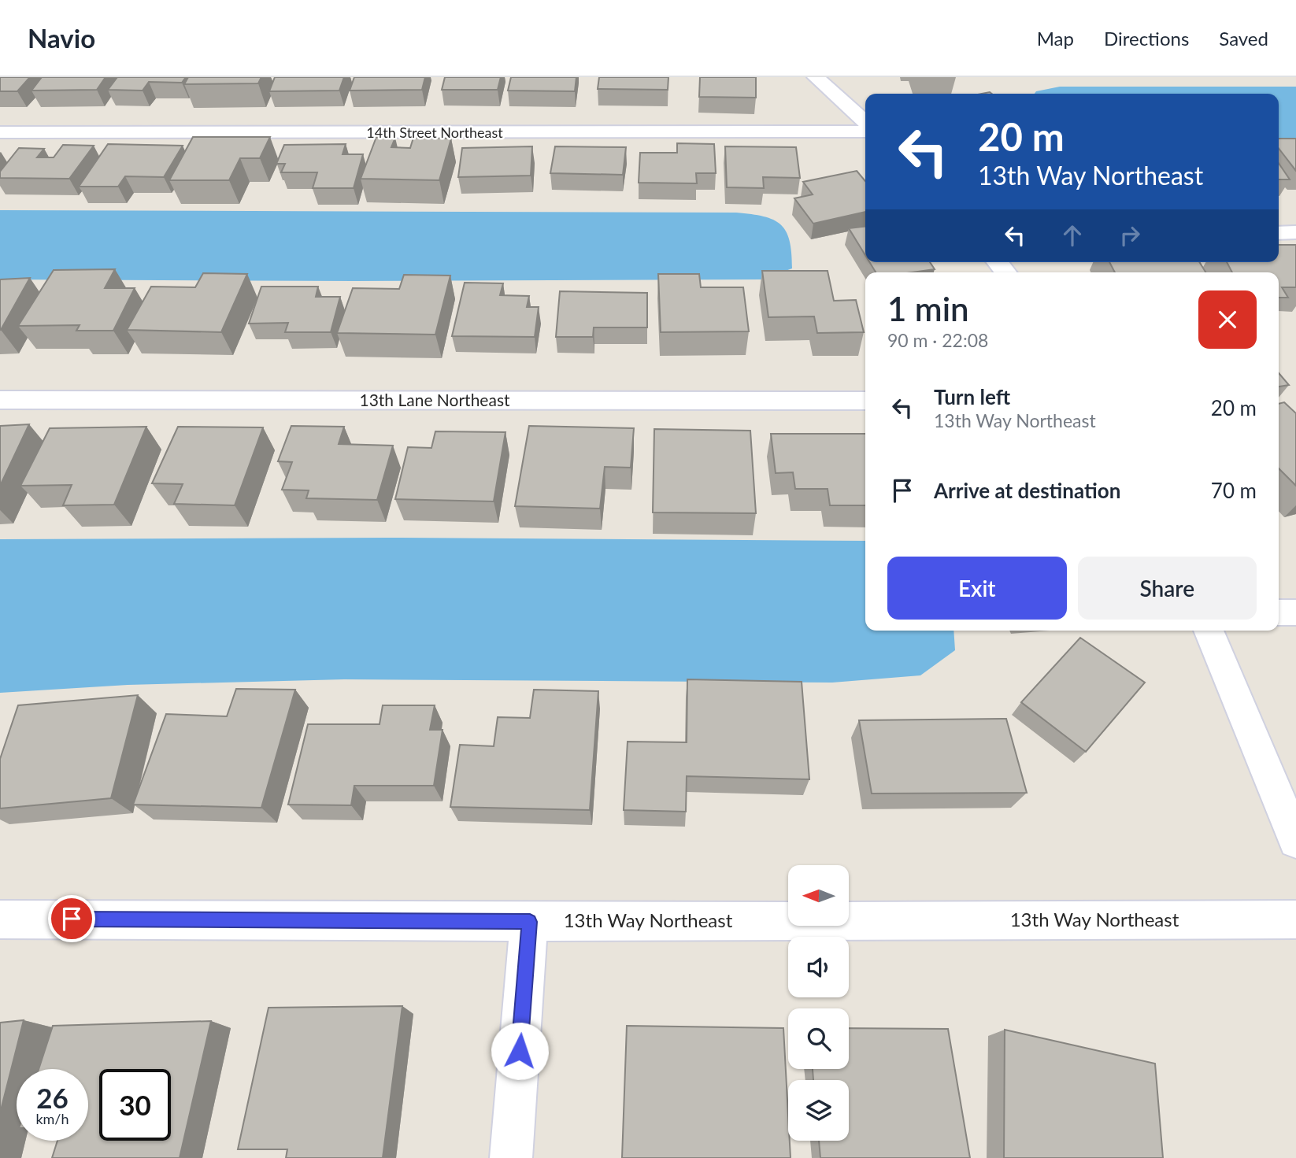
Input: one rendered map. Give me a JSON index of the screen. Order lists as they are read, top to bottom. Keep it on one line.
{"streets":{"street":["14th Street Northeast","13th Lane Northeast","13th Way Northeast"]},"north":"left","page":{"header":"Navio","nav":["Map","Directions","Saved"],"turn":["20 m","13th Way Northeast"],"heading":["1 min","90 m · 22:08"],"list":[{"name":"Turn left","note":"13th Way Northeast","value":"20 m"},{"name":"Arrive at destination","value":"70 m"}],"buttons":["Exit","Share"],"speed":"26 km/h","limit":"30"}}
